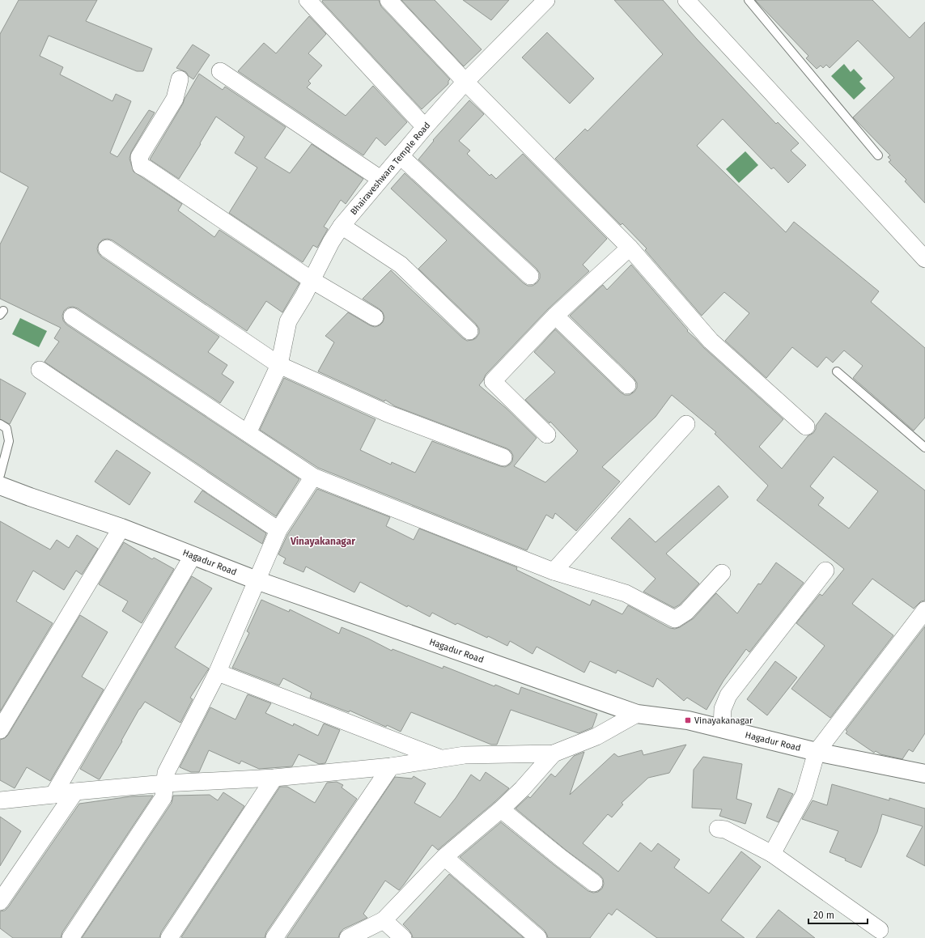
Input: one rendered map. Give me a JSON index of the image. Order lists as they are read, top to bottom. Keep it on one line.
{"streets":{"street":["Bhairaveshwara Temple Road","Hagadur Road"]},"districts":["Vinayakanagar"],"places":{"transit":["Vinayakanagar"]},"scale_bar":"20 m"}
